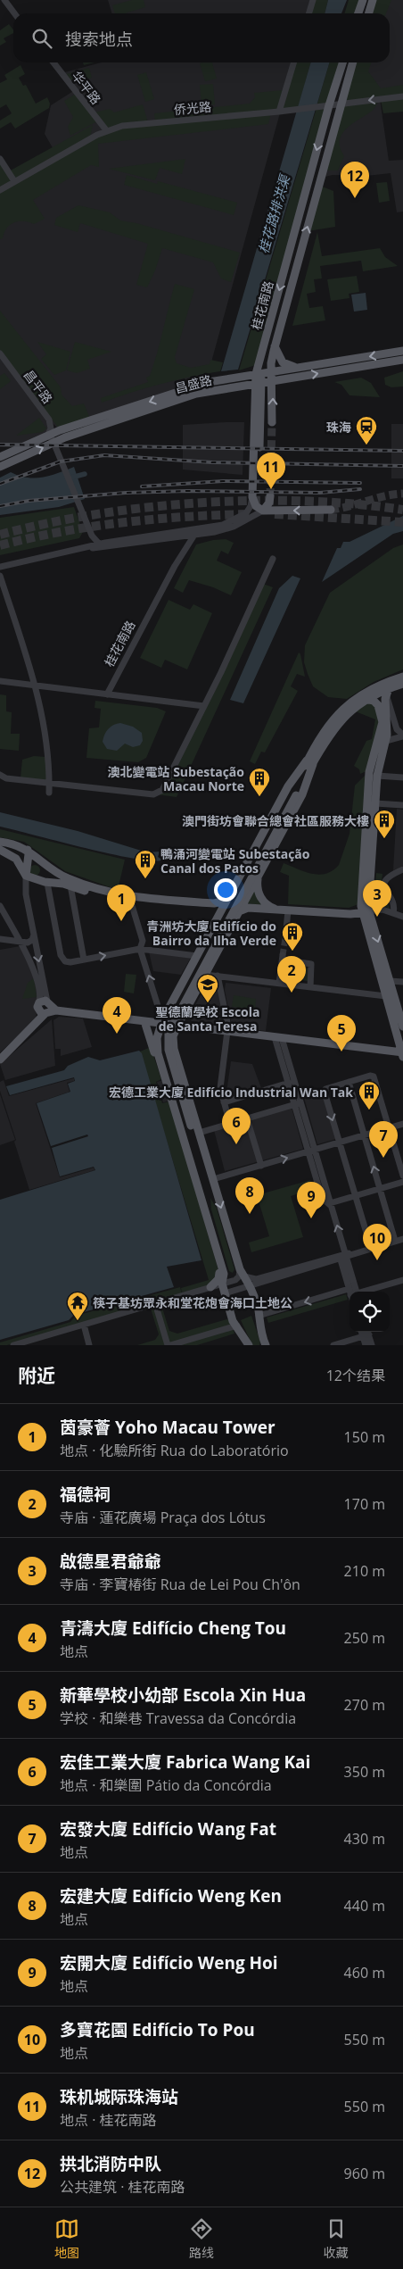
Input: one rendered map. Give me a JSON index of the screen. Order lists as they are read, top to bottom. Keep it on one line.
{"streets":{"main road":["桂花南路","昌盛路"],"street":["华平路","侨光路","昌平路"]},"crossings":[["华平路","侨光路"],["侨光路","桂花南路"],["桂花南路","昌盛路"],["昌盛路","昌平路"]],"water":["桂花路排洪渠"],"places":{"station":["珠海"],"building":["澳北變電站 Subestação Macau Norte","澳門街坊會聯合總會社區服務大樓","鴨涌河變電站 Subestação Canal dos Patos","青洲坊大廈 Edifício do Bairro da Ilha Verde","宏德工業大廈 Edifício Industrial Wan Tak"],"school or university":["聖德蘭學校 Escola de Santa Teresa"],"temple":["筷子基坊眾永和堂花炮會海口土地公"]},"page":{"search":"搜索地点","pins":["12","11","3","1","2","4","5","6","7","8","9","10"],"heading":["附近","12个结果"],"list":[{"mark":"1","name":"茵豪薈 Yoho Macau Tower","note":"地点 · 化驗所街 Rua do Laboratório","value":"150 m"},{"mark":"2","name":"福德祠","note":"寺庙 · 蓮花廣場 Praça dos Lótus","value":"170 m"},{"mark":"3","name":"啟德星君爺爺","note":"寺庙 · 李寶椿街 Rua de Lei Pou Ch'ôn","value":"210 m"},{"mark":"4","name":"青濤大廈 Edifício Cheng Tou","note":"地点","value":"250 m"},{"mark":"5","name":"新華學校小幼部 Escola Xin Hua","note":"学校 · 和樂巷 Travessa da Concórdia","value":"270 m"},{"mark":"6","name":"宏佳工業大廈 Fabrica Wang Kai","note":"地点 · 和樂圍 Pátio da Concórdia","value":"350 m"},{"mark":"7","name":"宏發大廈 Edifício Wang Fat","note":"地点","value":"430 m"},{"mark":"8","name":"宏建大廈 Edifício Weng Ken","note":"地点","value":"440 m"},{"mark":"9","name":"宏開大廈 Edifício Weng Hoi","note":"地点","value":"460 m"},{"mark":"10","name":"多寶花園 Edifício To Pou","note":"地点","value":"550 m"},{"mark":"11","name":"珠机城际珠海站","note":"地点 · 桂花南路","value":"550 m"},{"mark":"12","name":"拱北消防中队","note":"公共建筑 · 桂花南路","value":"960 m"}],"nav":["地图","路线","收藏"]}}
